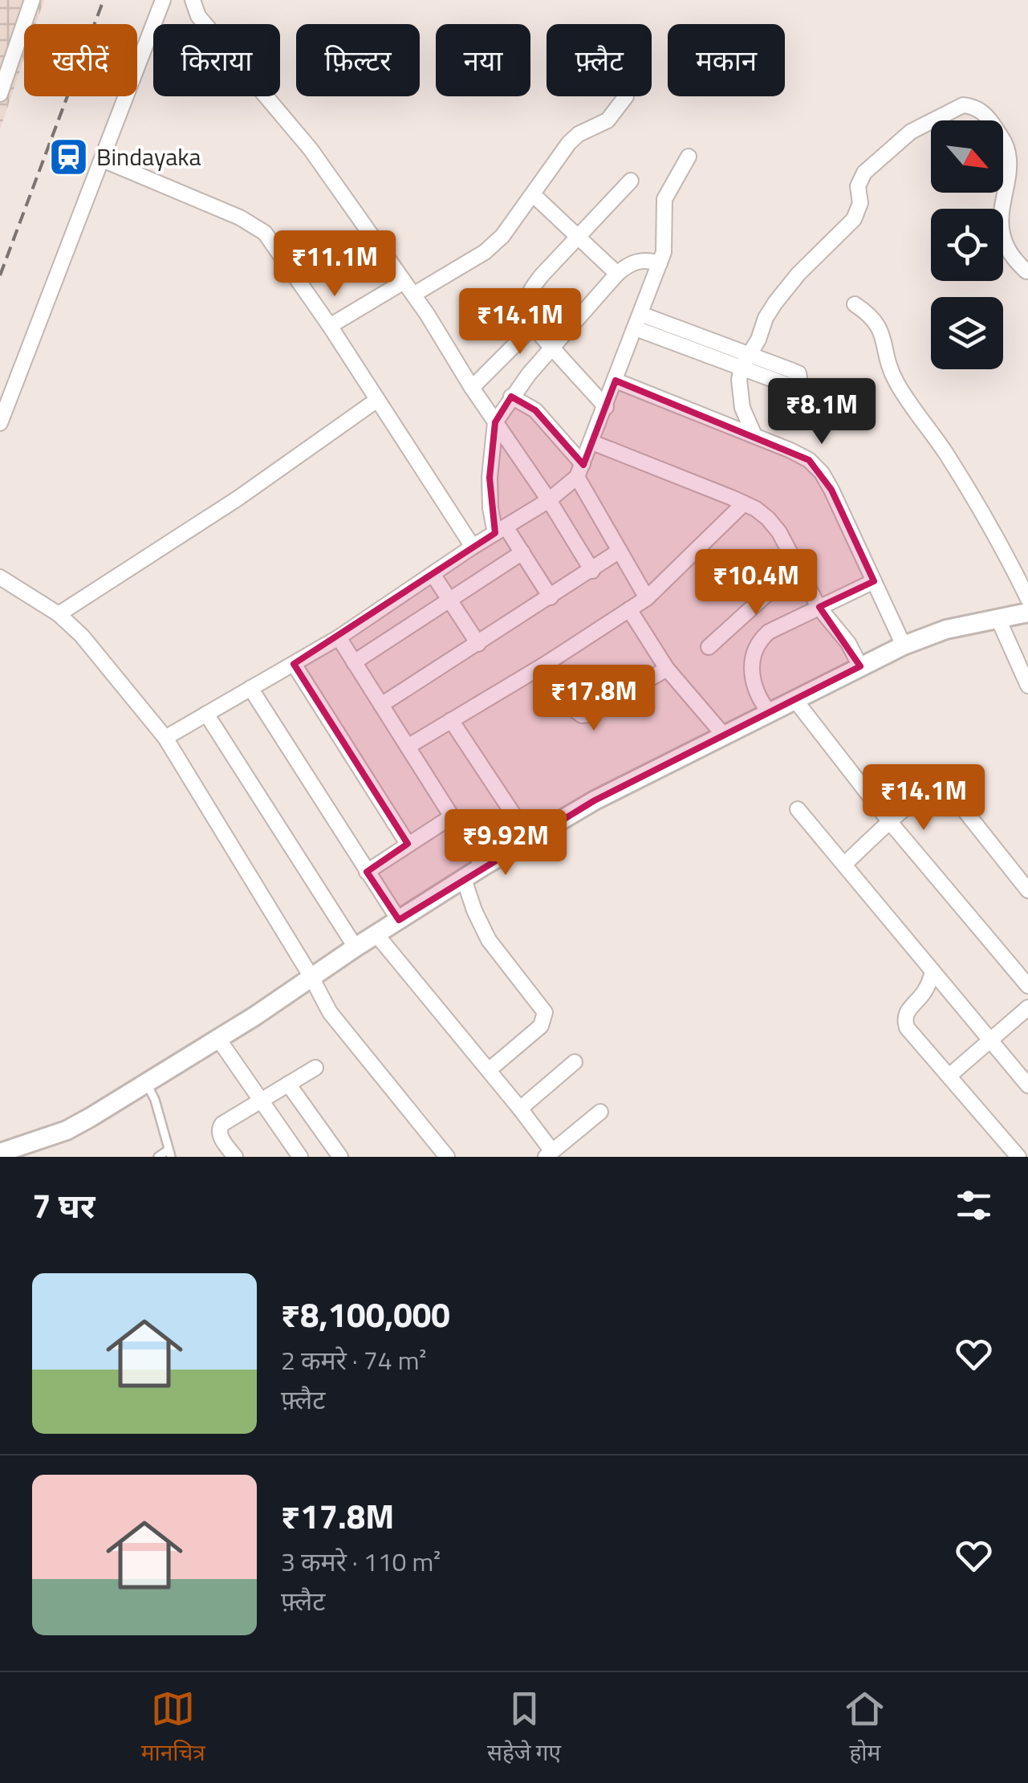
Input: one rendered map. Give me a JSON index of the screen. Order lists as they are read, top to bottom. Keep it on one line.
{"places":{"station":["Bindayaka"]},"north":"bottom right","page":{"chip":["खरीदें","किराया","फ़िल्टर","नया","फ़्लैट","मकान"],"price":["₹11.1M","₹14.1M","₹8.1M","₹10.4M","₹17.8M","₹14.1M","₹9.92M"],"heading":"7 घर","list":[{"name":"₹8,100,000","note":"2 कमरे · 74 m² · फ़्लैट"},{"name":"₹17.8M","note":"3 कमरे · 110 m² · फ़्लैट"}],"tabs":["मानचित्र","सहेजे गए","होम"]}}
